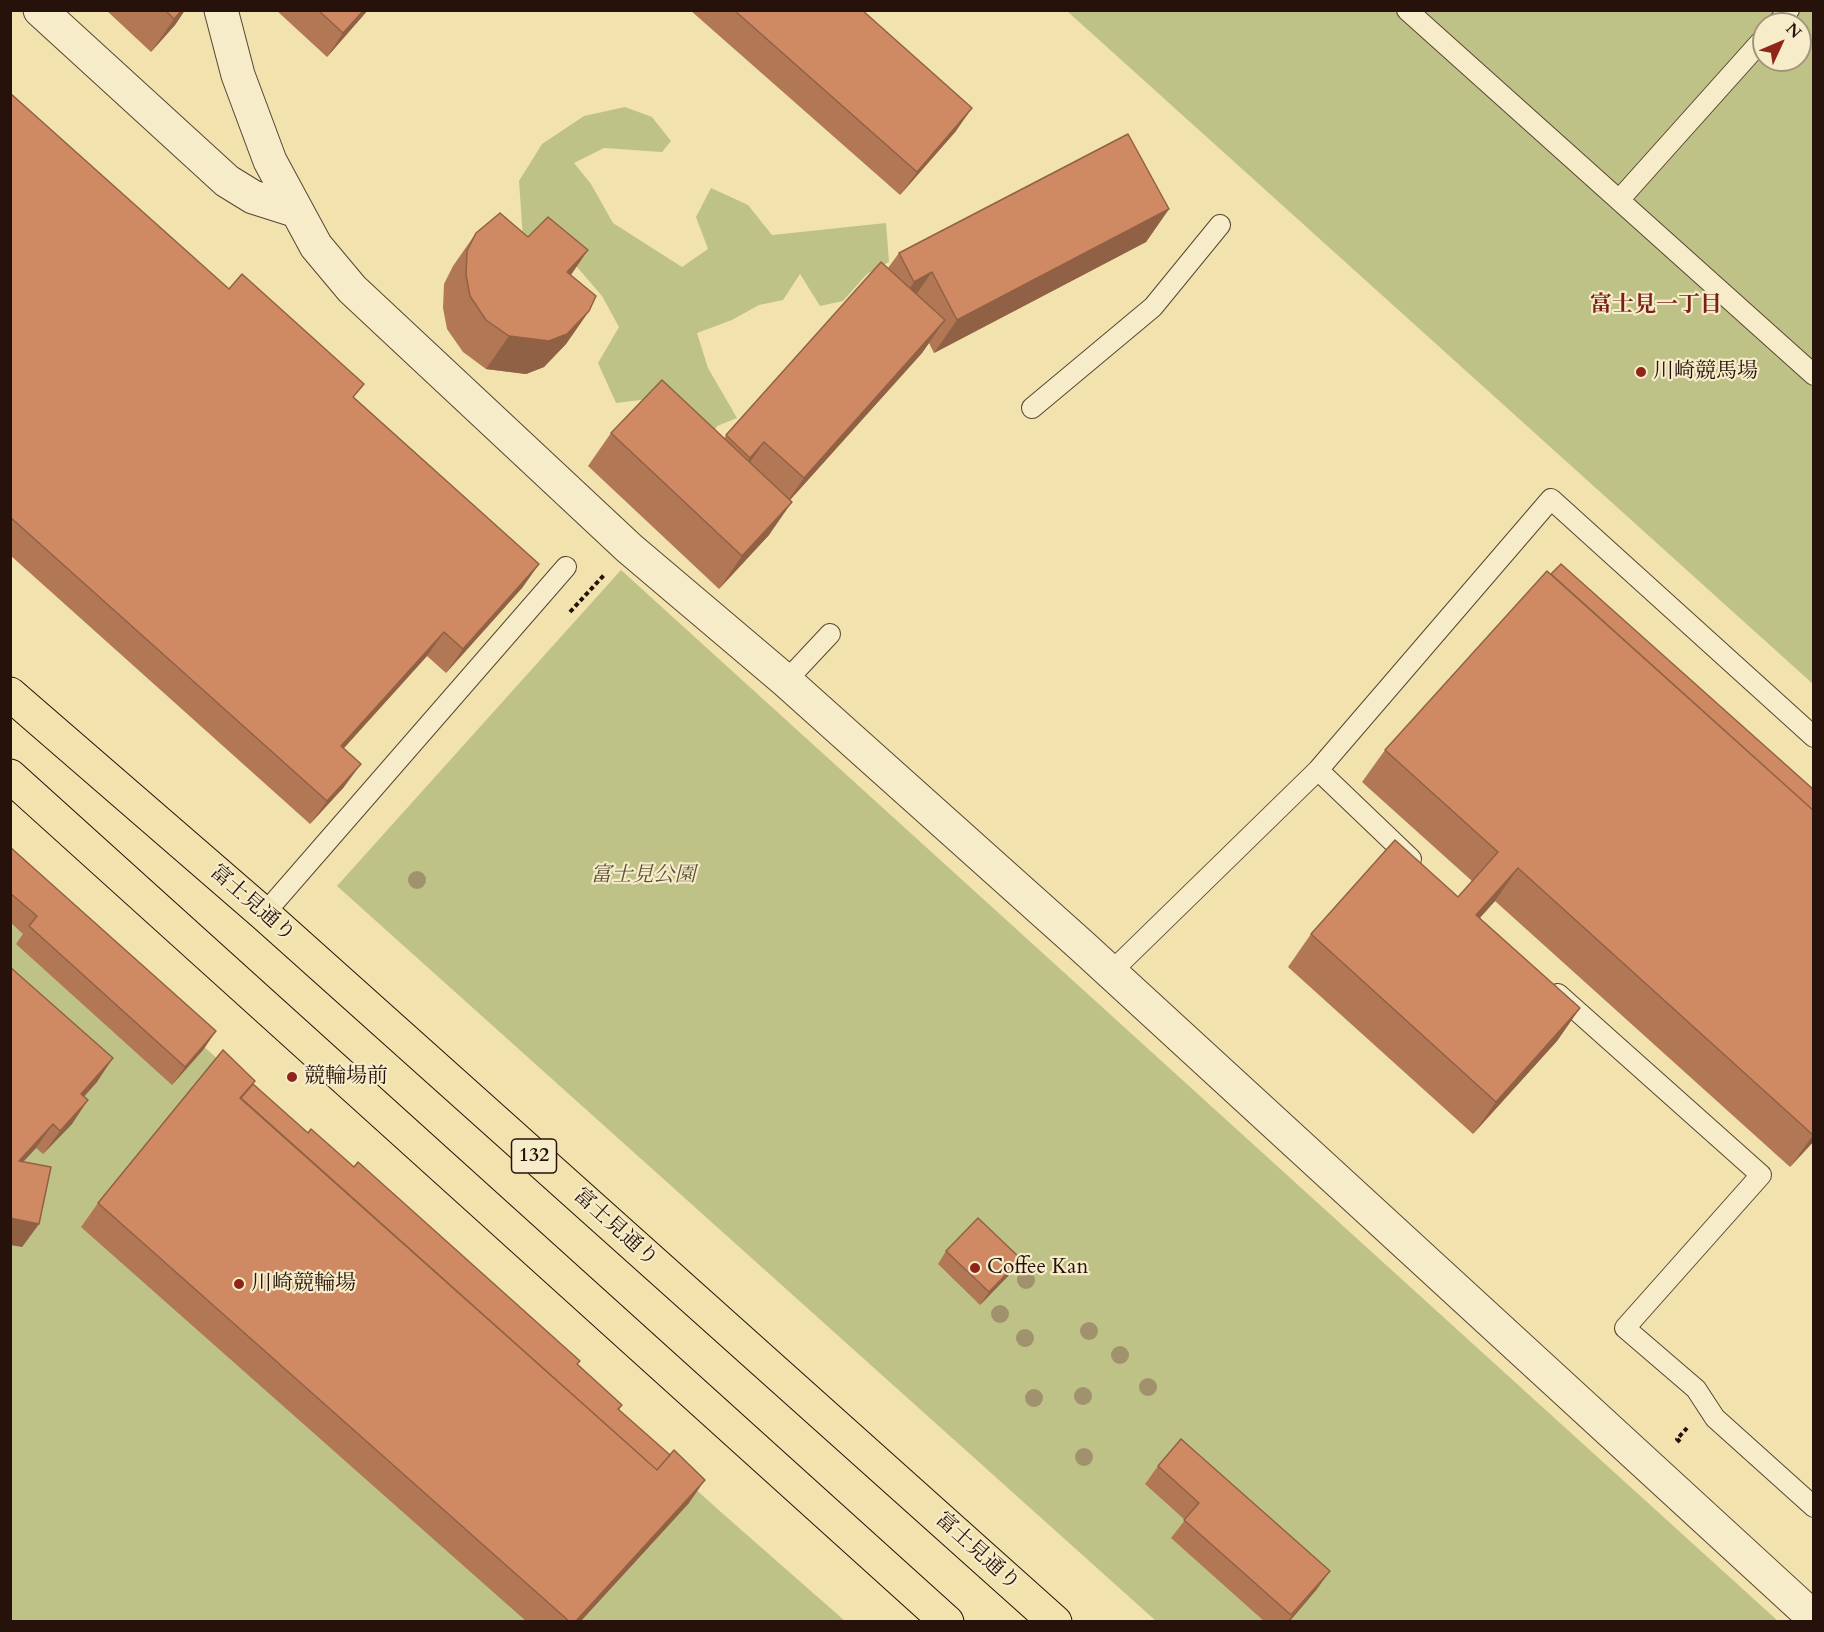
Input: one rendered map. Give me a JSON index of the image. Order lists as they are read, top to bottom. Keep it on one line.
{"streets":{"highway":["富士見通り","132"]},"districts":["富士見一丁目"],"parks":["富士見公園"],"places":["川崎競馬場","競輪場前","Coffee Kan","川崎競輪場"],"north":"top right"}
